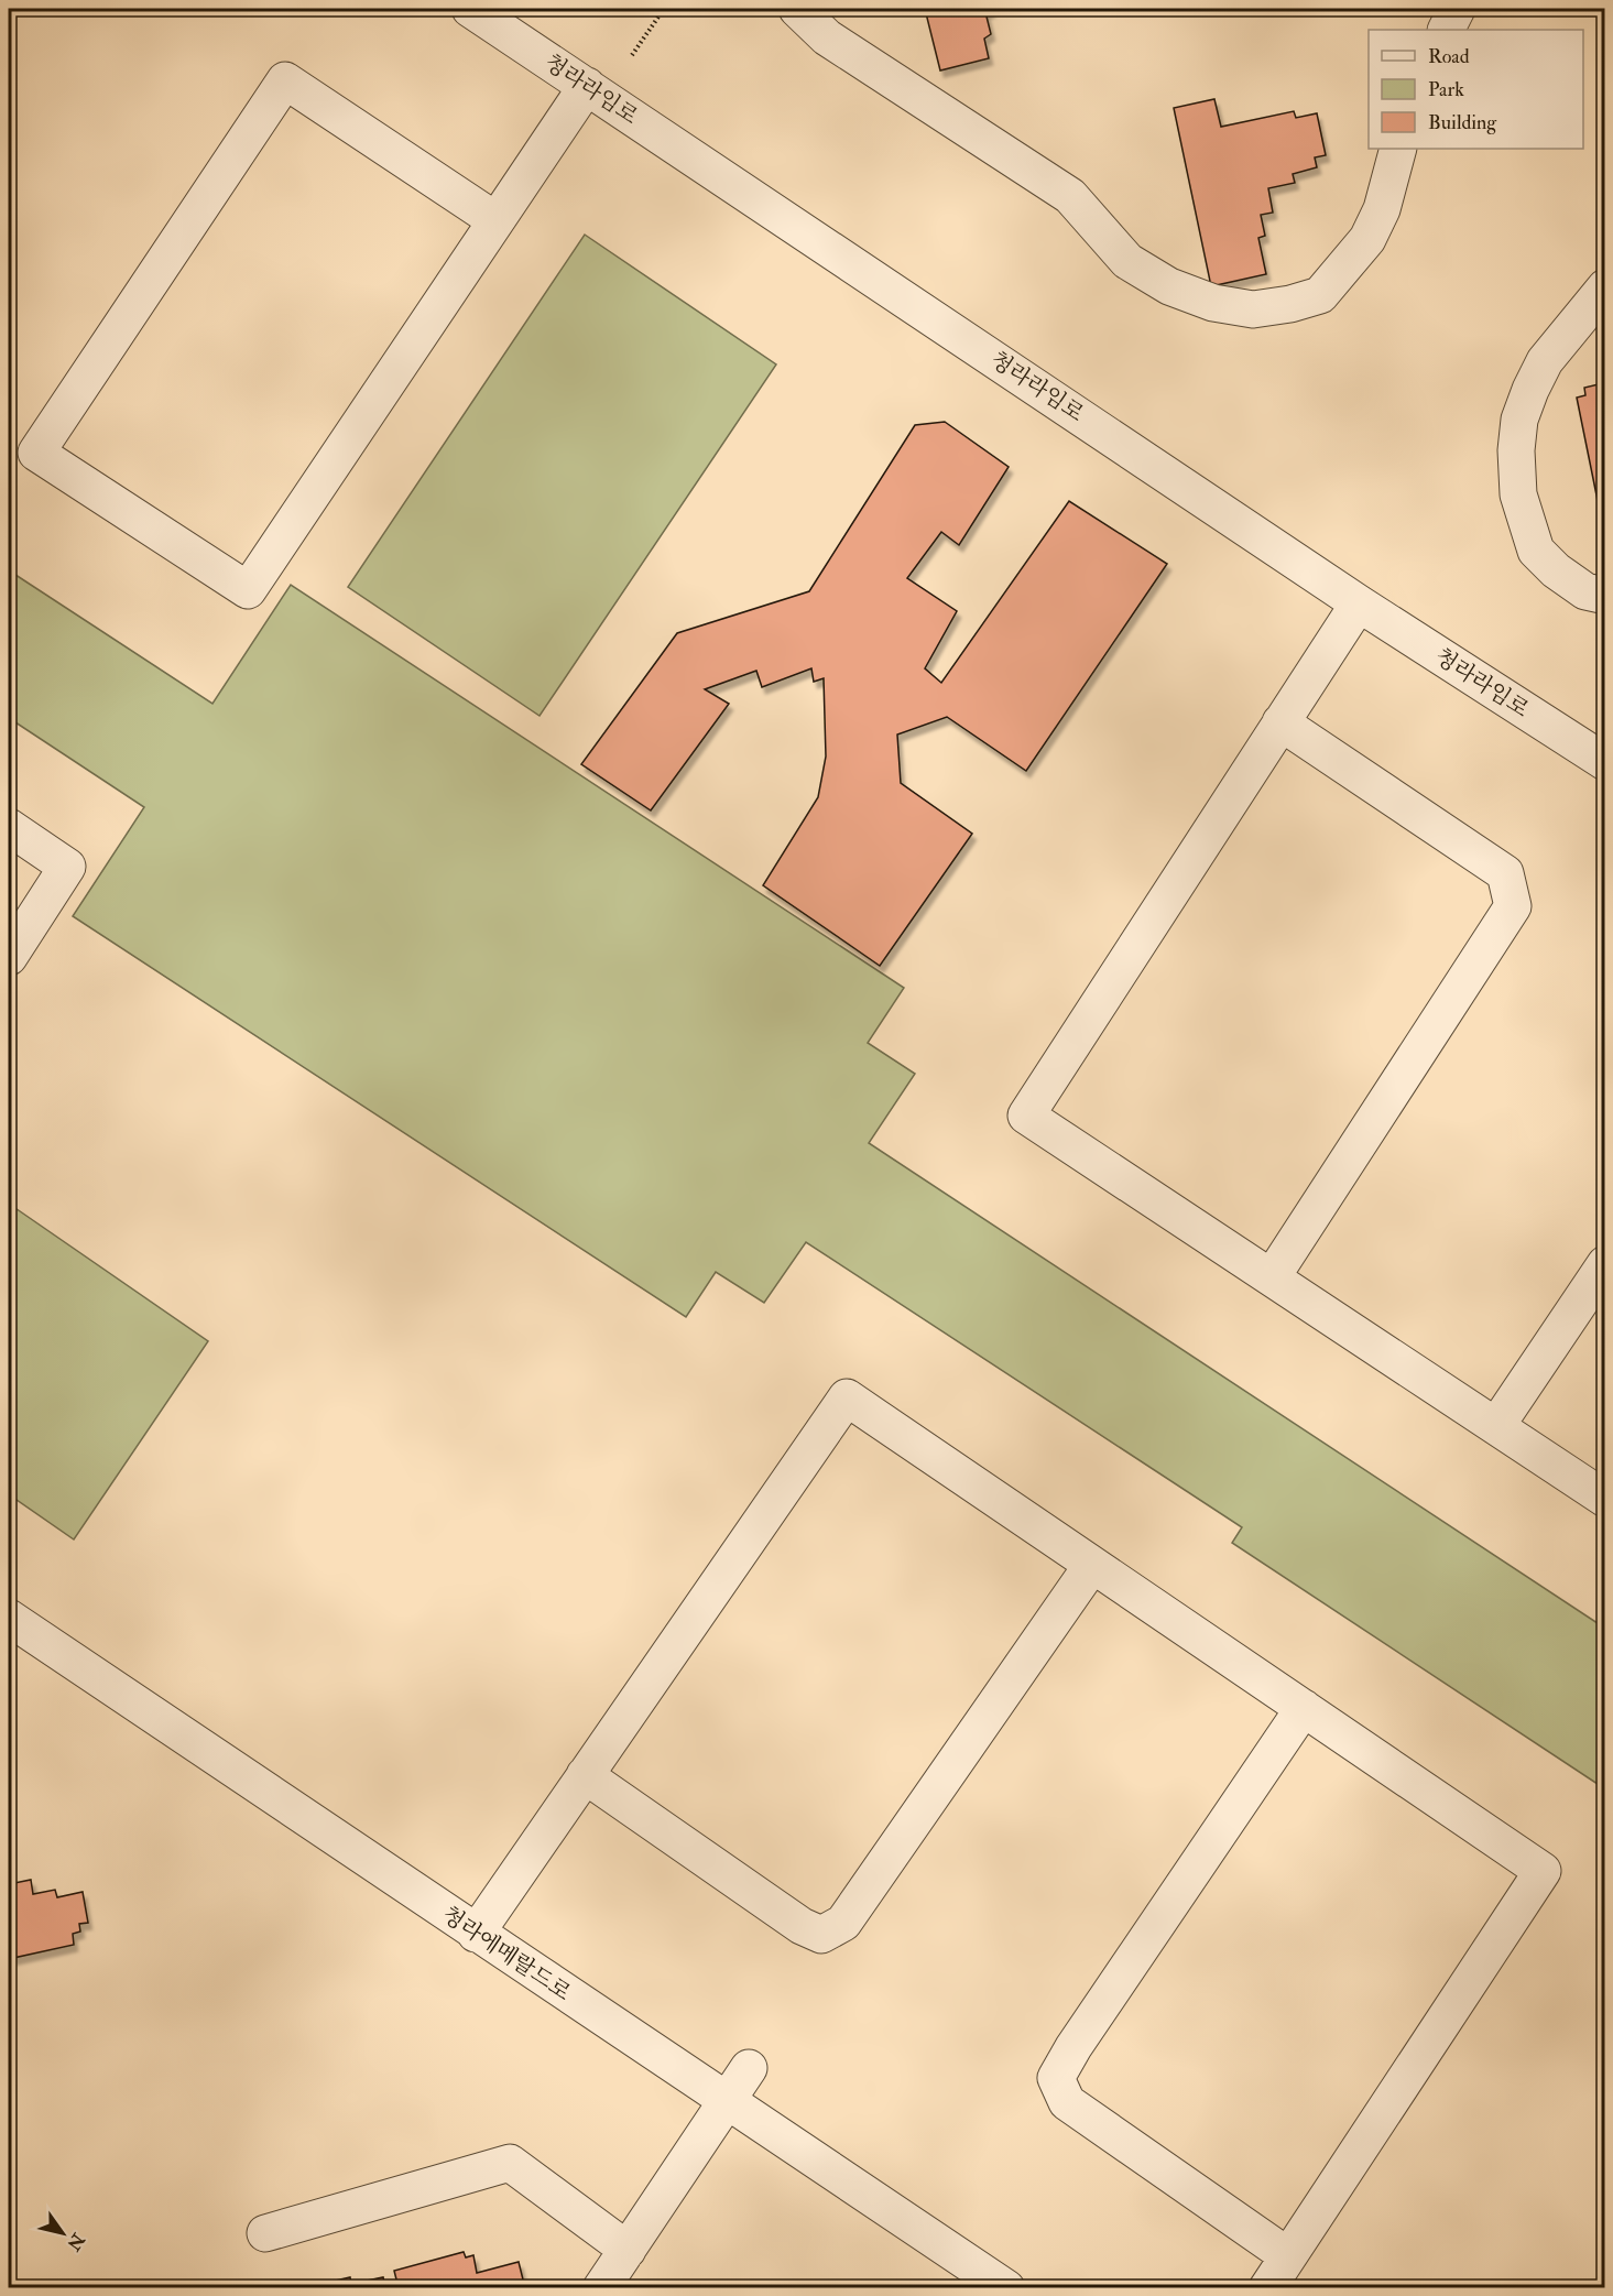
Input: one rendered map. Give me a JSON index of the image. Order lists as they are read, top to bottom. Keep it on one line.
{"streets":{"street":["청라라임로","청라에메랄드로"]},"legend":["Road","Park","Building"],"north":"bottom right"}
